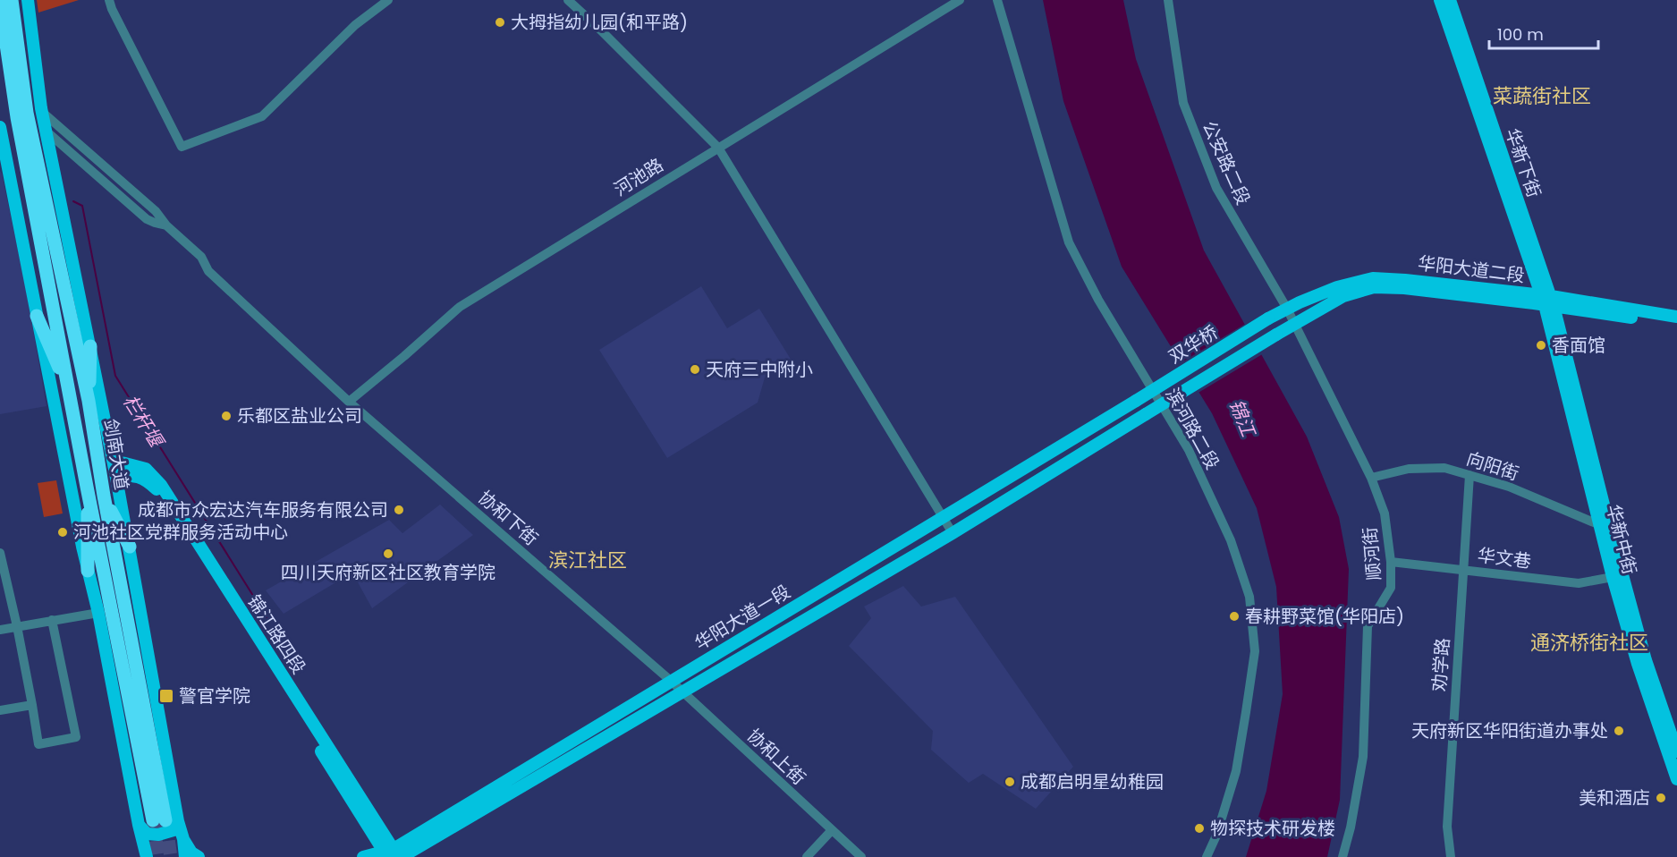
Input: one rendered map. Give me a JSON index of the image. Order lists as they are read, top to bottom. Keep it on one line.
{"streets":{"highway":["剑南大道"],"main road":["华新下街","华阳大道二段","双华桥","华新中街","华阳大道一段","锦江路四段"],"street":["公安路二段","河池路","滨河路二段","向阳街","协和下街","顺河街","华文巷","劝学路","协和上街"]},"crossings":[["公安路二段","华阳大道二段"],["公安路二段","顺河街"],["华新下街","华阳大道二段"],["华新下街","华新中街"],["河池路","协和下街"],["华阳大道二段","双华桥"],["华阳大道二段","华新中街"],["华阳大道二段","顺河街"],["华阳大道二段","华阳大道一段"],["双华桥","华阳大道一段"],["向阳街","华新中街"],["向阳街","顺河街"],["向阳街","劝学路"],["协和下街","华阳大道一段"],["协和下街","协和上街"],["华新中街","华文巷"],["顺河街","华文巷"],["华文巷","劝学路"],["华阳大道一段","锦江路四段"],["华阳大道一段","协和上街"]],"districts":["菜蔬街社区","滨江社区","通济桥街社区"],"water":["锦江","栏杆堰"],"places":{"other":["大拇指幼儿园(和平路)","香面馆","天府三中附小","乐都区盐业公司","成都市众宏达汽车服务有限公司","河池社区党群服务活动中心","四川天府新区社区教育学院","春耕野菜馆(华阳店)","天府新区华阳街道办事处","成都启明星幼稚园","美和酒店","物探技术研发楼"],"transit":["警官学院"]},"scale_bar":"100 m"}
